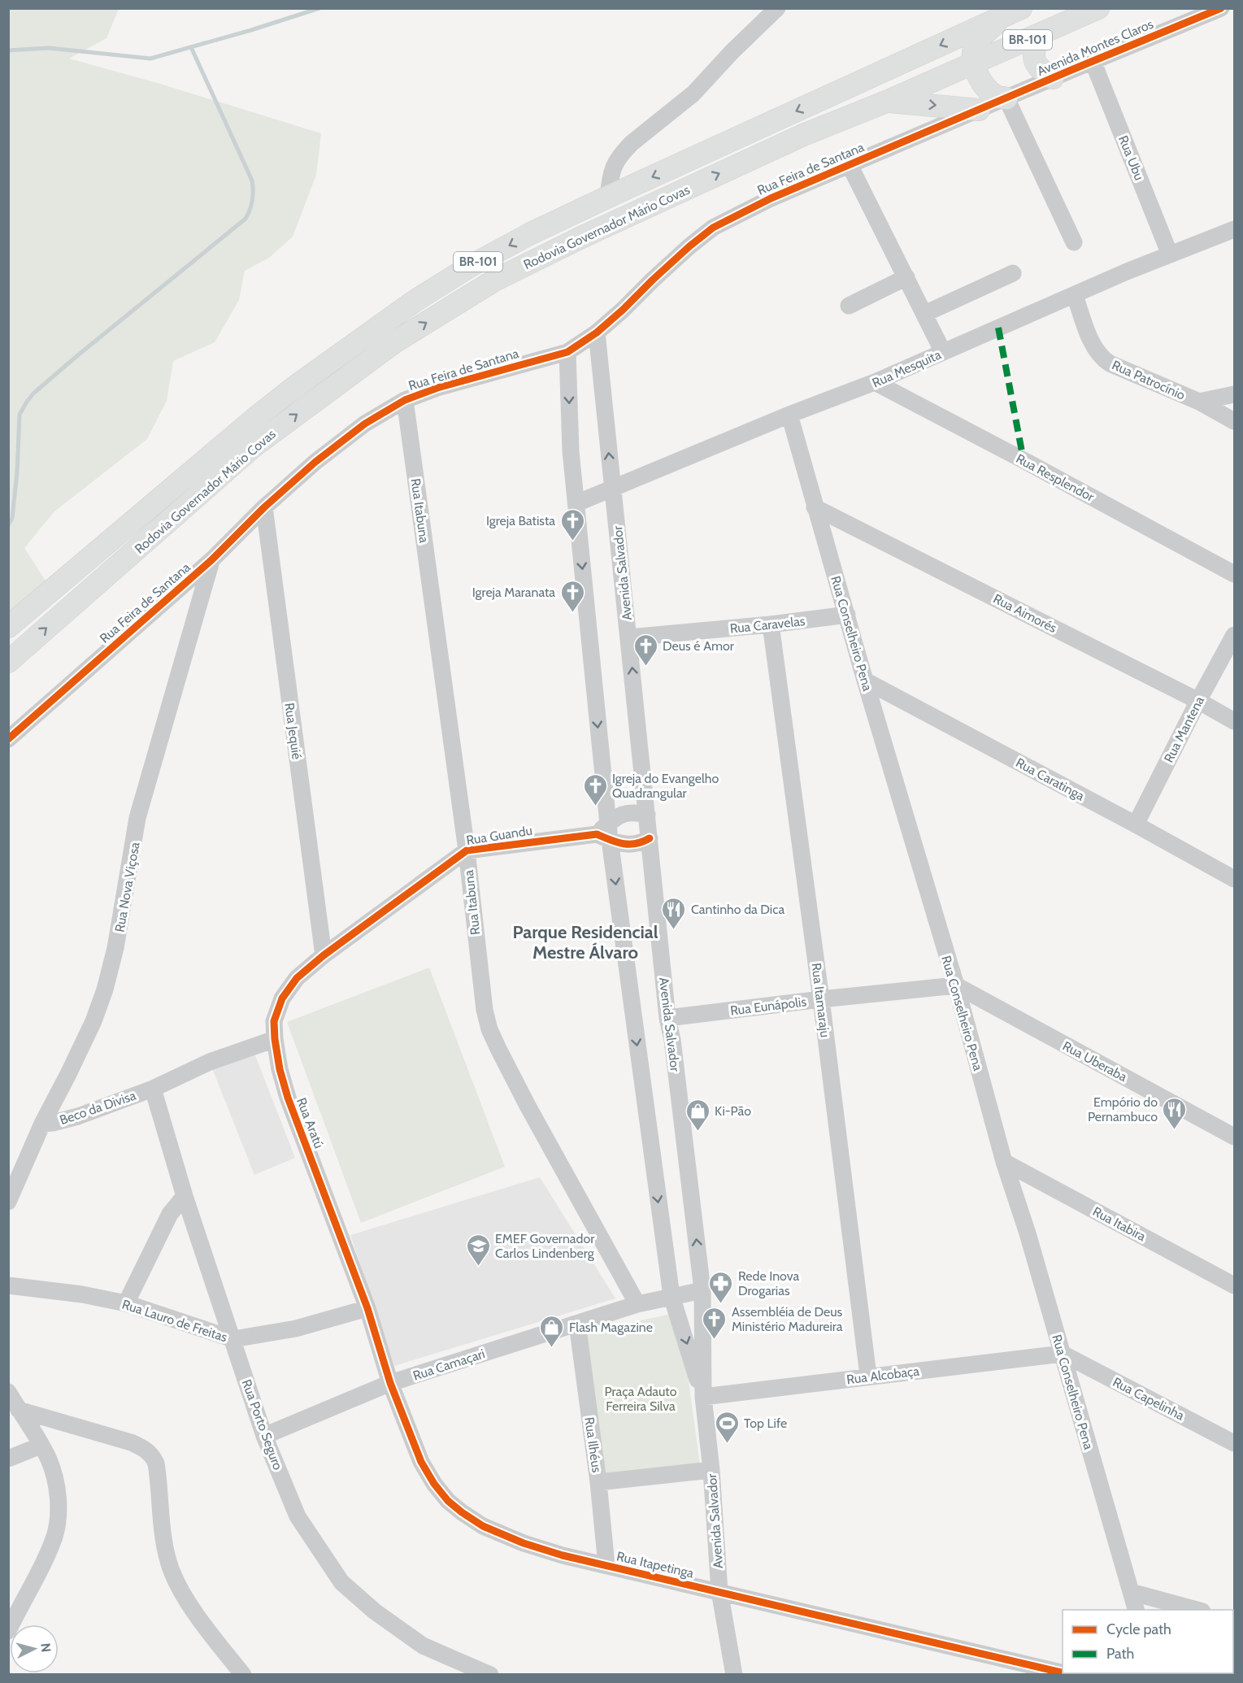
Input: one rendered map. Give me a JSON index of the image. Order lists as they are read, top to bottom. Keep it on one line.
{"streets":{"main road":["BR-101","Rodovia Governador Mário Covas"],"street":["Avenida Montes Claros","Rua Ubu","Rua Feira de Santana","Rua Mesquita","Rua Patrocínio","Rua Resplendor","Rua Itabuna","Avenida Salvador","Rua Aimorés","Rua Caravelas","Rua Conselheiro Pena","Rua Mantena","Rua Jequié","Rua Caratinga","Rua Guandu","Rua Nova Viçosa","Rua Itamaraju","Rua Eunápolis","Rua Uberaba","Beco da Divisa","Rua Aratú","Rua Itabira","Rua Lauro de Freitas","Rua Camaçari","Rua Alcobaça","Rua Capelinha","Rua Porto Seguro","Rua Ilhéus","Rua Itapetinga"]},"crossings":[["Avenida Montes Claros","Rua Ubu"],["Avenida Montes Claros","Rua Feira de Santana"],["Rua Ubu","Rua Mesquita"],["Rua Feira de Santana","Rua Itabuna"],["Rua Feira de Santana","Avenida Salvador"],["Rua Feira de Santana","Rua Jequié"],["Rua Feira de Santana","Rua Nova Viçosa"],["Rua Mesquita","Rua Patrocínio"],["Rua Mesquita","Rua Resplendor"],["Rua Mesquita","Avenida Salvador"],["Rua Mesquita","Rua Conselheiro Pena"],["Rua Itabuna","Rua Guandu"],["Rua Itabuna","Rua Camaçari"],["Avenida Salvador","Rua Caravelas"],["Avenida Salvador","Rua Guandu"],["Avenida Salvador","Rua Eunápolis"],["Avenida Salvador","Rua Alcobaça"],["Avenida Salvador","Rua Itapetinga"],["Rua Aimorés","Rua Conselheiro Pena"],["Rua Aimorés","Rua Mantena"],["Rua Caravelas","Rua Conselheiro Pena"],["Rua Caravelas","Rua Itamaraju"],["Rua Conselheiro Pena","Rua Caratinga"],["Rua Conselheiro Pena","Rua Eunápolis"],["Rua Conselheiro Pena","Rua Uberaba"],["Rua Conselheiro Pena","Rua Itabira"],["Rua Conselheiro Pena","Rua Alcobaça"],["Rua Conselheiro Pena","Rua Capelinha"],["Rua Mantena","Rua Caratinga"],["Rua Jequié","Rua Guandu"],["Rua Jequié","Rua Aratú"],["Rua Guandu","Rua Aratú"],["Rua Nova Viçosa","Beco da Divisa"],["Rua Itamaraju","Rua Eunápolis"],["Rua Itamaraju","Rua Alcobaça"],["Rua Eunápolis","Rua Uberaba"],["Beco da Divisa","Rua Porto Seguro"],["Rua Aratú","Rua Lauro de Freitas"],["Rua Aratú","Rua Itapetinga"],["Rua Lauro de Freitas","Rua Porto Seguro"],["Rua Lauro de Freitas","Rua Itapetinga"],["Rua Camaçari","Rua Porto Seguro"],["Rua Camaçari","Rua Ilhéus"],["Rua Camaçari","Rua Itapetinga"],["Rua Alcobaça","Rua Capelinha"],["Rua Ilhéus","Rua Itapetinga"]],"districts":["Parque Residencial Mestre Álvaro"],"parks":["Praça Adauto Ferreira Silva"],"places":{"church":["Igreja Batista","Igreja Maranata","Deus é Amor","Igreja do Evangelho Quadrangular","Assembléia de Deus Ministério Madureira"],"restaurant":["Cantinho da Dica","Empório do Pernambuco"],"shop":["Ki-Pão","Flash Magazine"],"school or university":["EMEF Governador Carlos Lindenberg"],"pharmacy":["Rede Inova Drogarias"],"sports":["Top Life"]},"legend":["Cycle path","Path"],"north":"right"}
